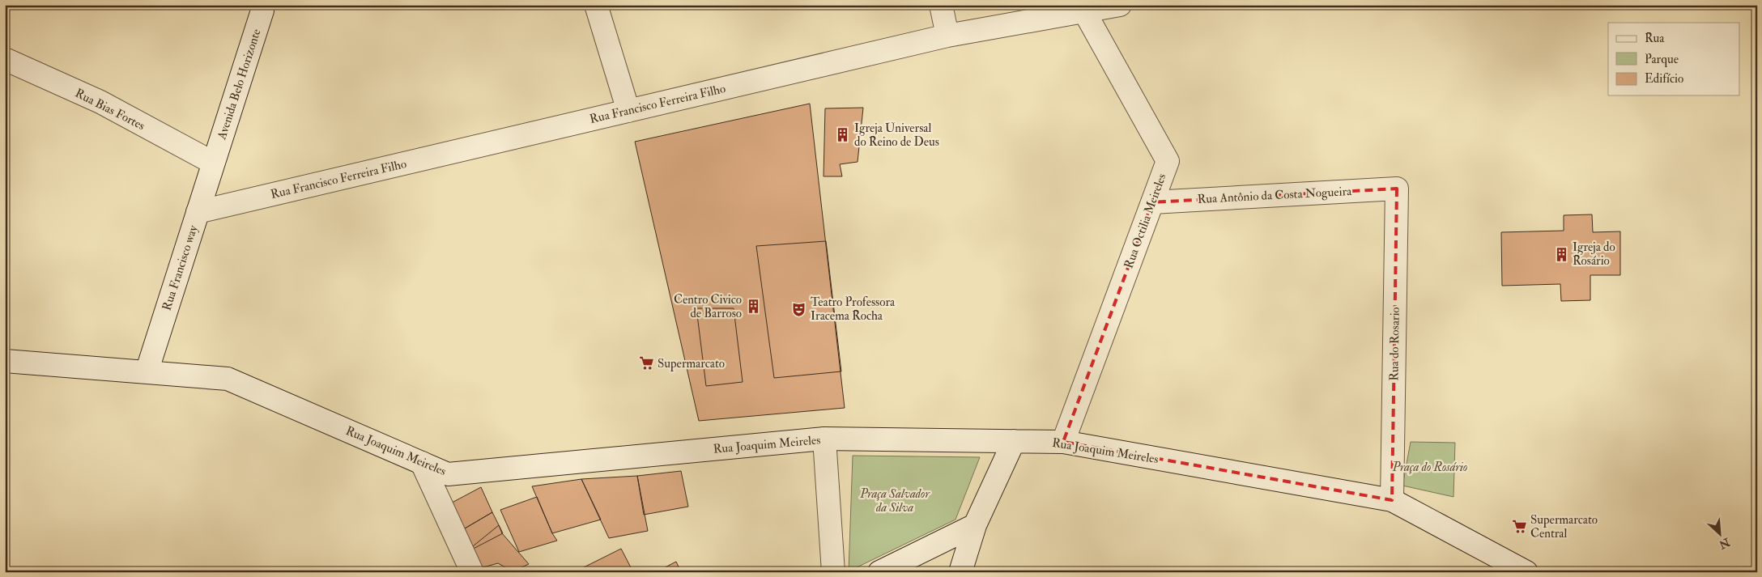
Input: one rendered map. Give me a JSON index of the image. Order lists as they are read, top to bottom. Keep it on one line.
{"streets":{"street":["Avenida Belo Horizonte","Rua Francisco Ferreira Filho","Rua Bias Fortes","Rua Antônio da Costa Nogueira","Rua Octilia Meireles","Rua Francisco way","Rua do Rosario","Rua Joaquim Meireles"]},"crossings":[["Avenida Belo Horizonte","Rua Bias Fortes"],["Avenida Belo Horizonte","Rua Francisco way"],["Rua Francisco Ferreira Filho","Rua Octilia Meireles"],["Rua Francisco Ferreira Filho","Rua Francisco way"],["Rua Bias Fortes","Rua Francisco way"],["Rua Antônio da Costa Nogueira","Rua Octilia Meireles"],["Rua Antônio da Costa Nogueira","Rua do Rosario"],["Rua Octilia Meireles","Rua Joaquim Meireles"],["Rua Francisco way","Rua Joaquim Meireles"],["Rua do Rosario","Rua Joaquim Meireles"]],"parks":["Praça do Rosário","Praça Salvador da Silva"],"places":{"building":["Igreja Universal do Reino de Deus","Igreja do Rosário","Centro Civico de Barroso"],"theatre":["Teatro Professora Iracema Rocha"],"supermarket":["Supermarcato","Supermarcato Central"]},"legend":["Rua","Parque","Edifício"],"north":"bottom right"}
